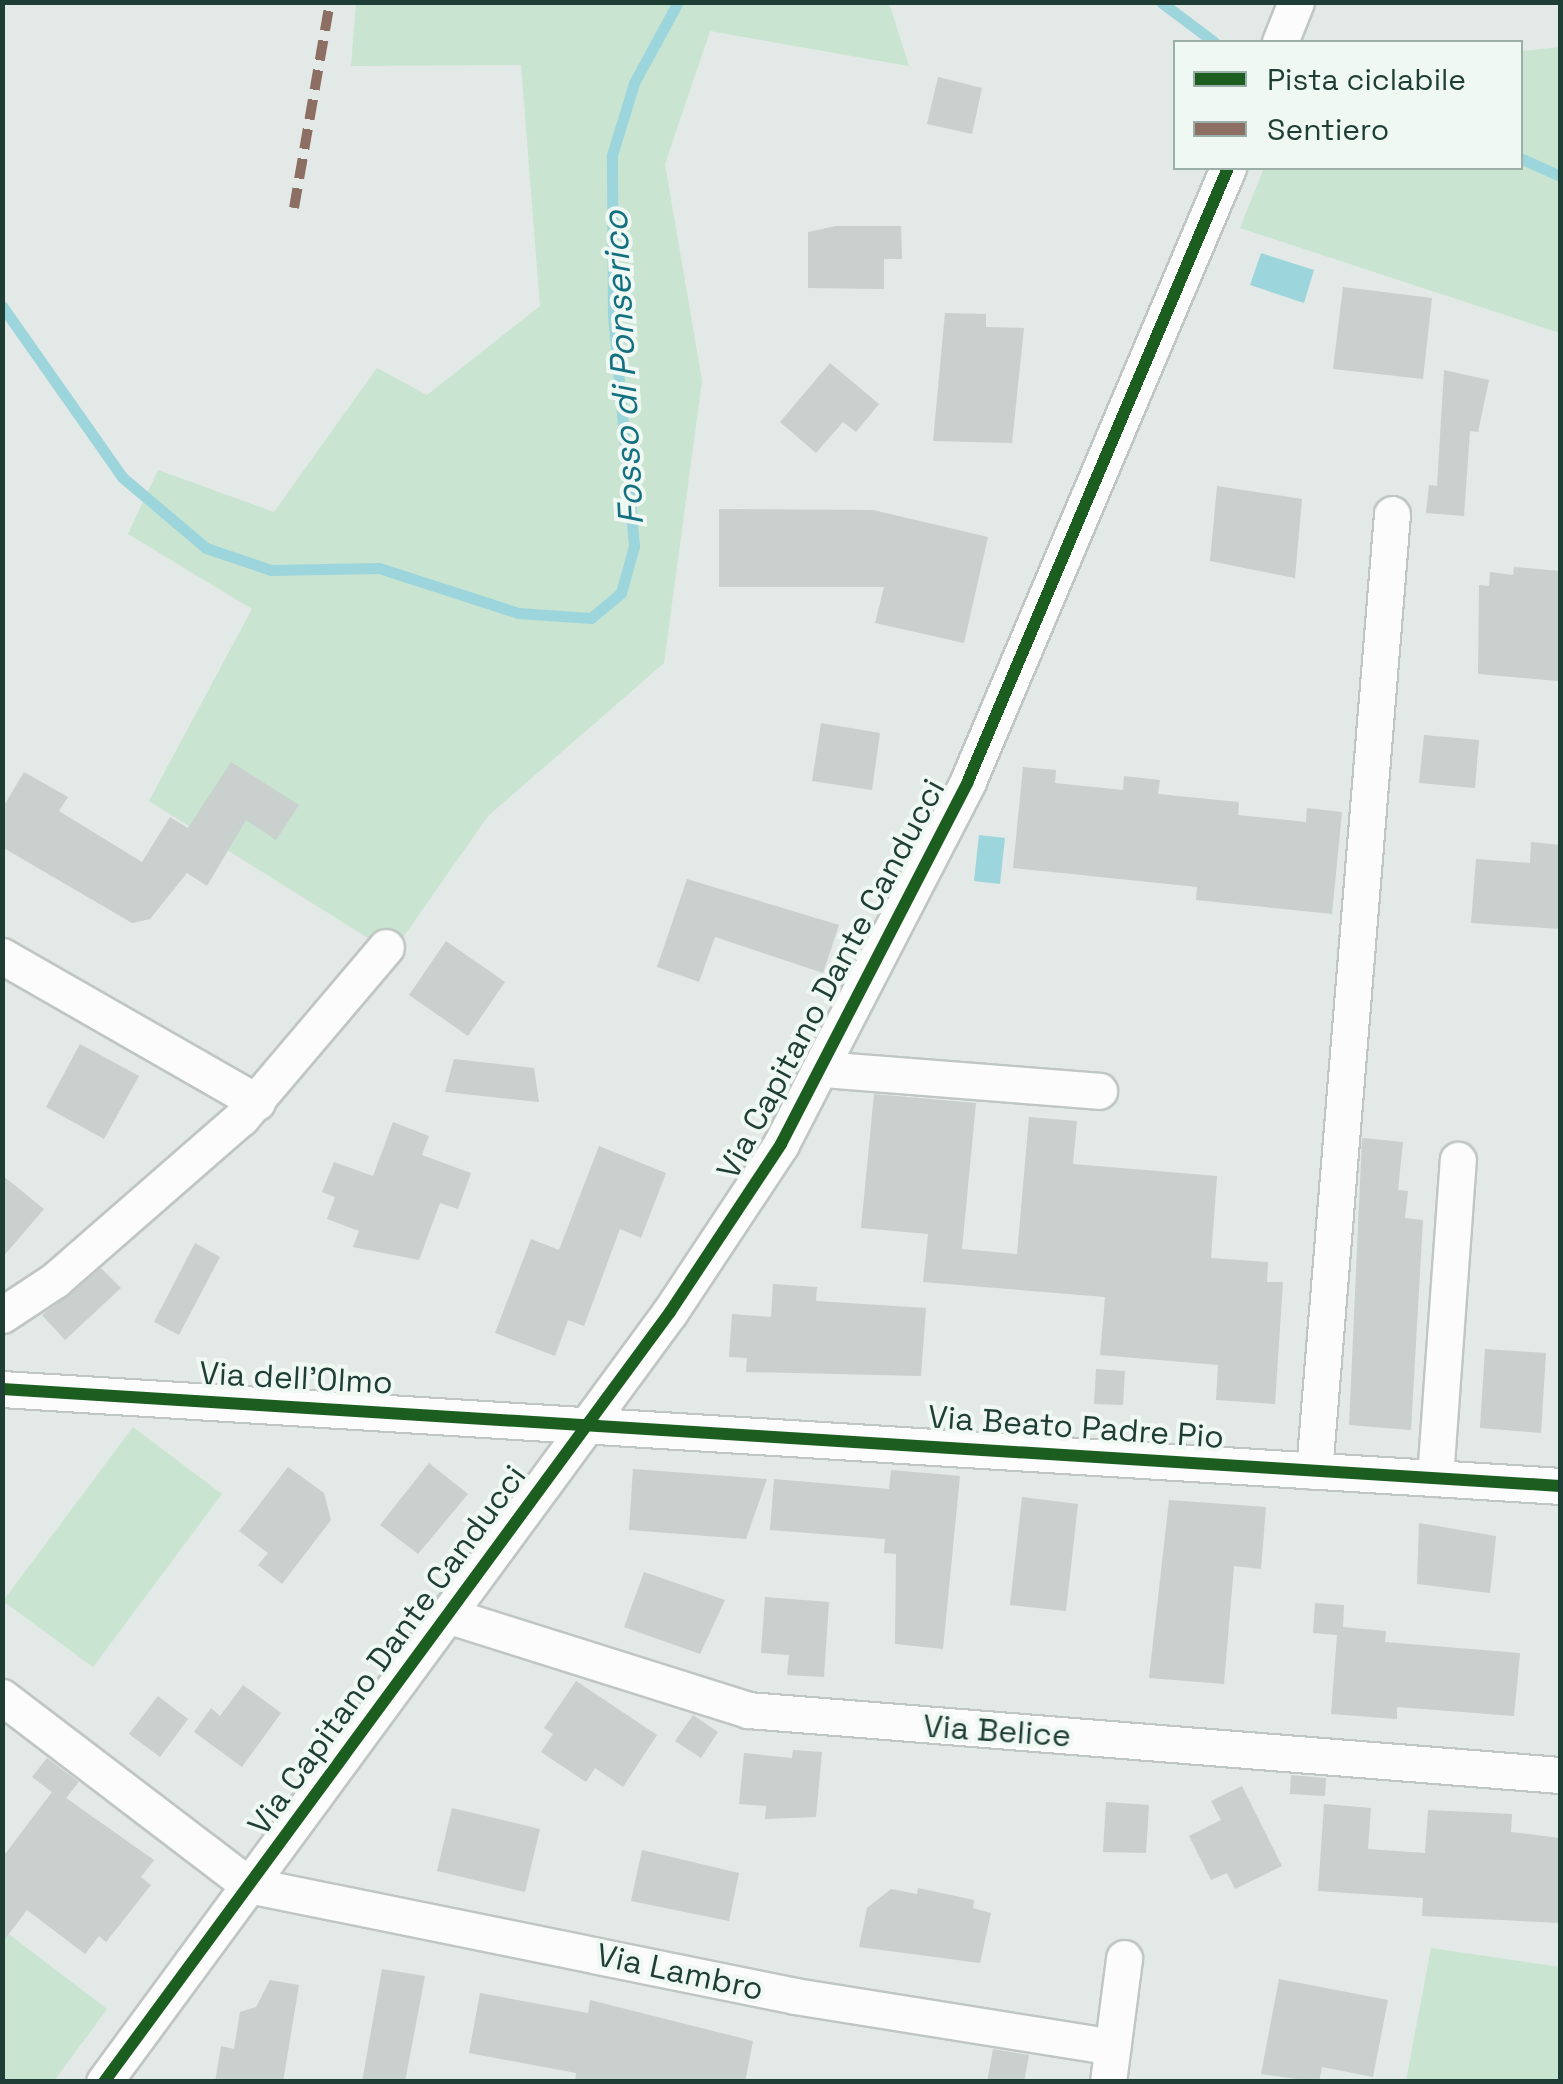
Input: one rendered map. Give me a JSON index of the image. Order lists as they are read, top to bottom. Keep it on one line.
{"streets":{"street":["Via Capitano Dante Canducci","Via dell'Olmo","Via Beato Padre Pio","Via Belice","Via Lambro"]},"crossings":[["Via Capitano Dante Canducci","Via dell'Olmo"],["Via Capitano Dante Canducci","Via Beato Padre Pio"],["Via Capitano Dante Canducci","Via Belice"],["Via Capitano Dante Canducci","Via Lambro"],["Via dell'Olmo","Via Beato Padre Pio"]],"water":["Fosso di Ponserico"],"legend":["Pista ciclabile","Sentiero"]}
